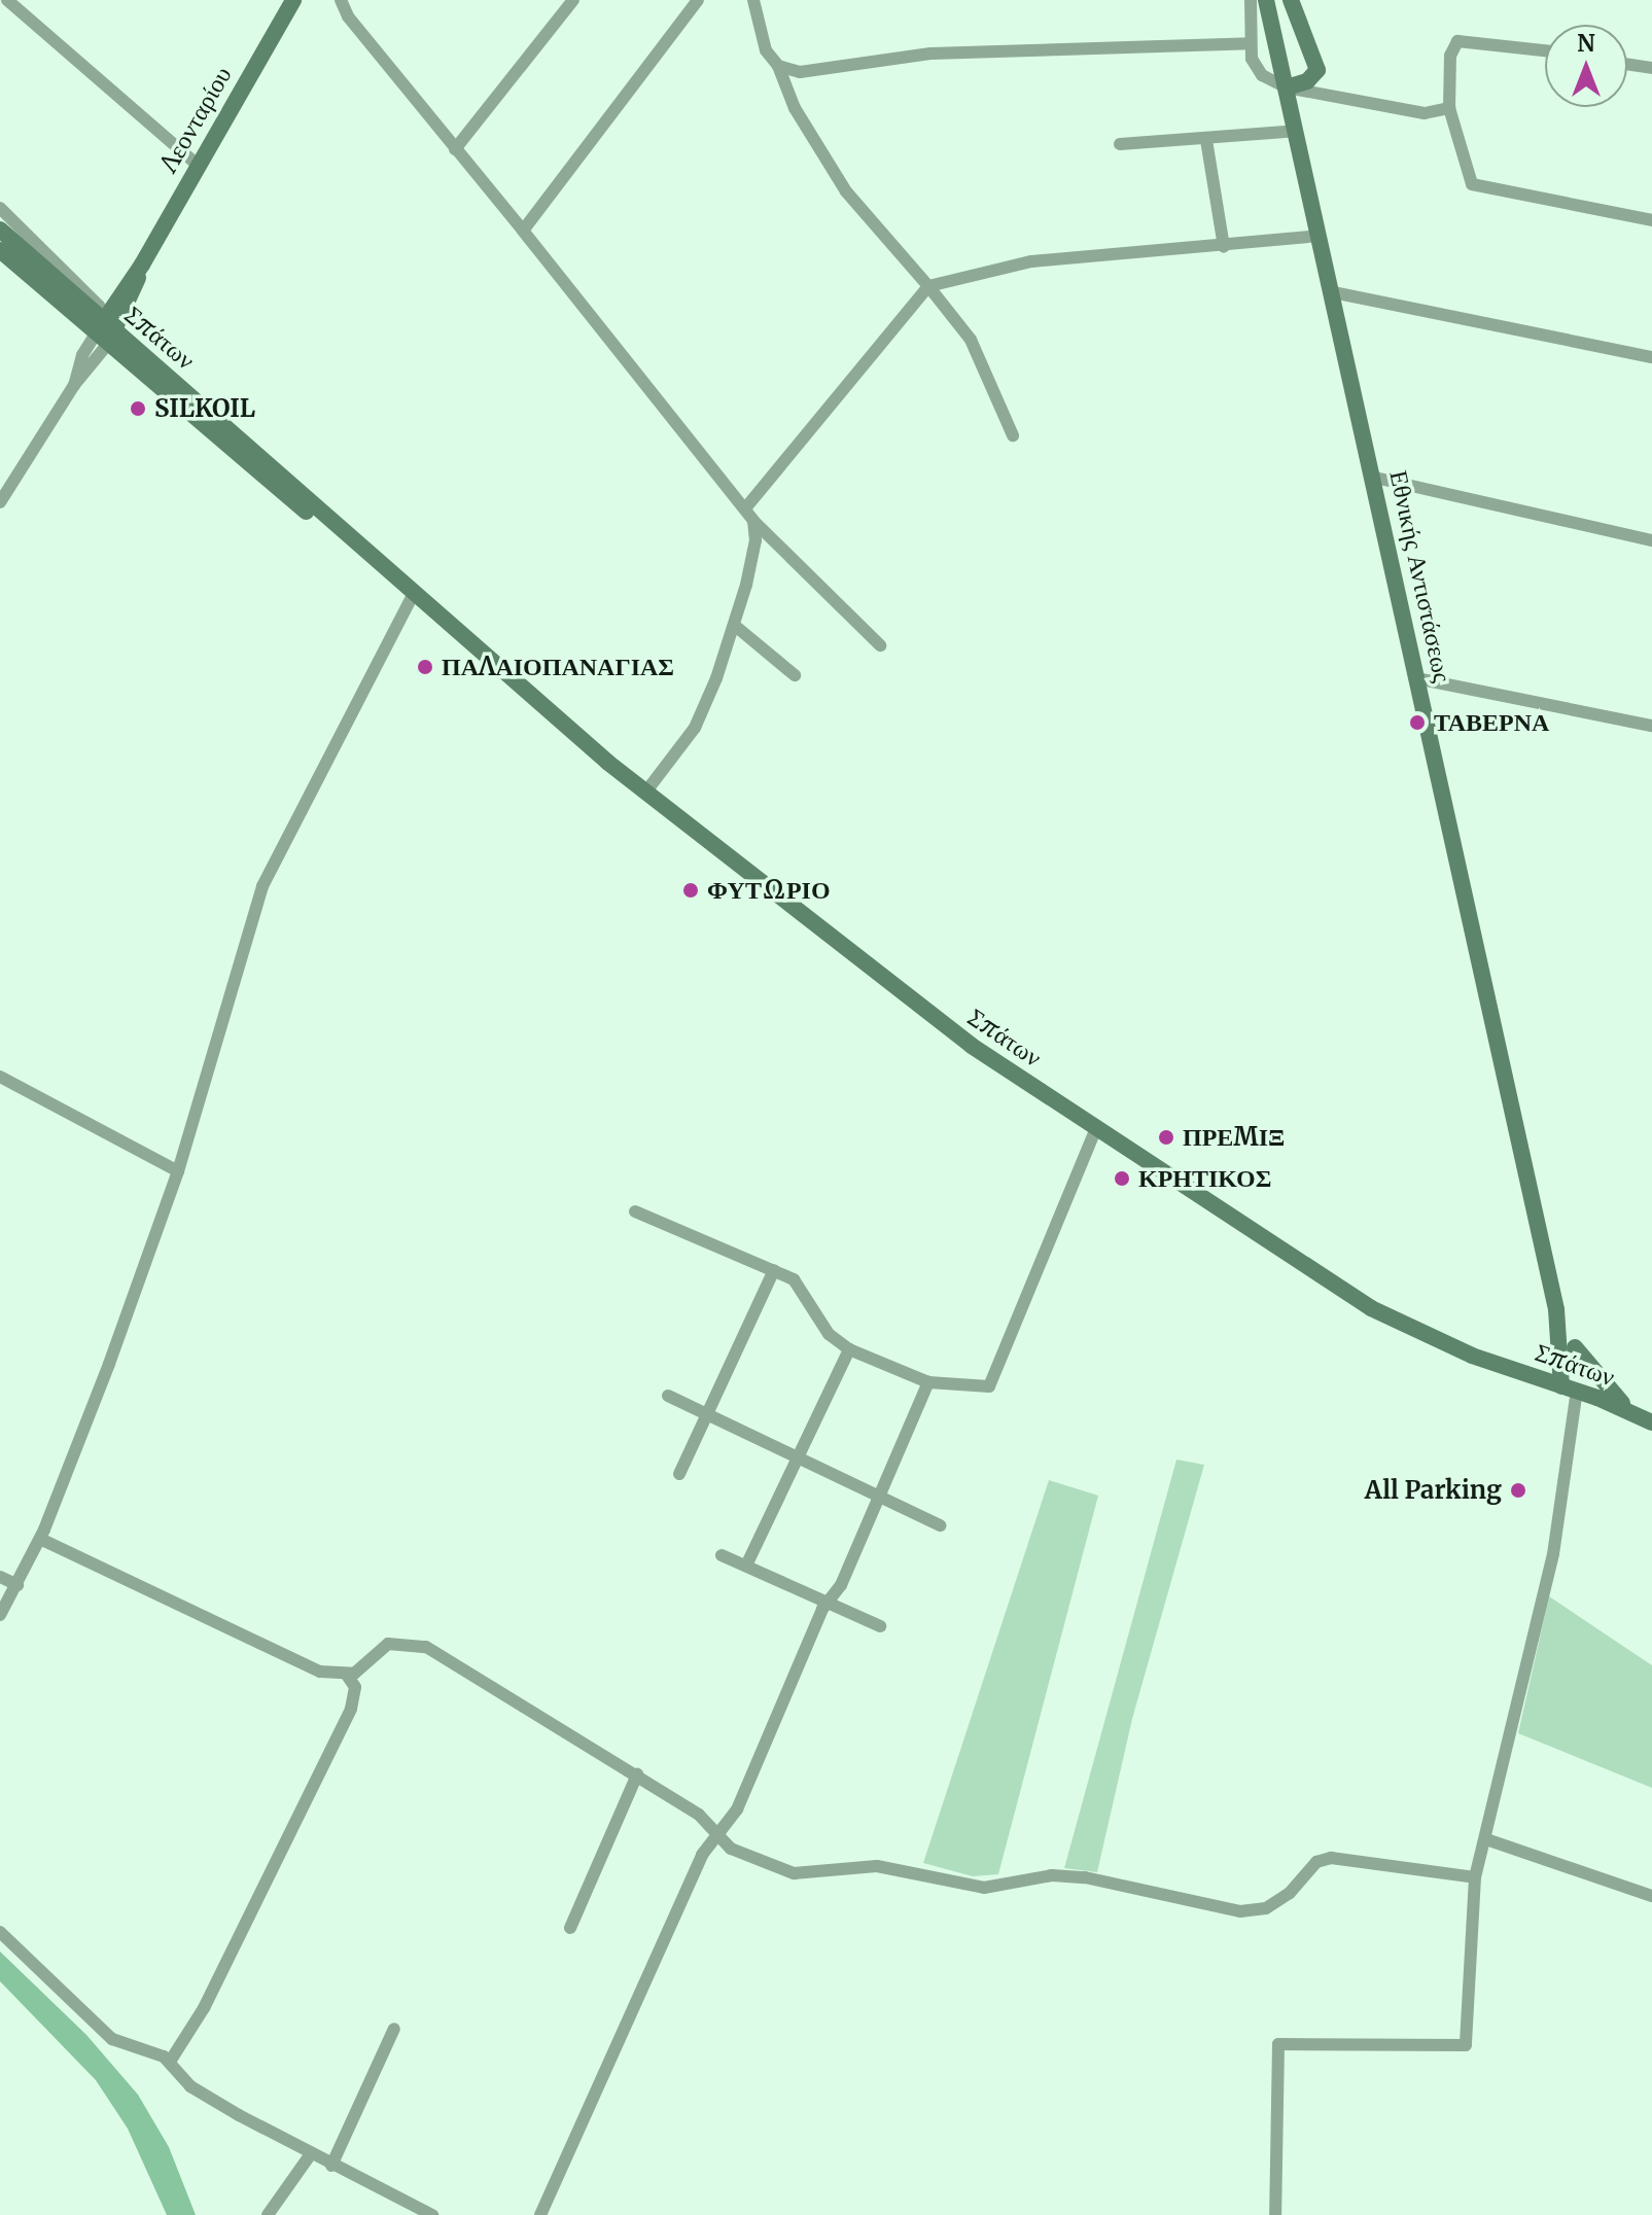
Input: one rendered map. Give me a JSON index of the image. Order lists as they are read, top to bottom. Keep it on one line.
{"streets":{"main road":["Λεονταρίου","Σπάτων","Εθνικής Αντιστάσεως"]},"crossings":[["Λεονταρίου","Σπάτων"],["Σπάτων","Εθνικής Αντιστάσεως"]],"places":["SILKOIL","ΠΑΛΑΙΟΠΑΝΑΓΙΑΣ","ΤΑΒΕΡΝΑ","ΦΥΤΩΡΙΟ","ΠΡΕΜΙΞ","ΚΡΗΤΙΚΟΣ","All Parking"],"north":"top"}
